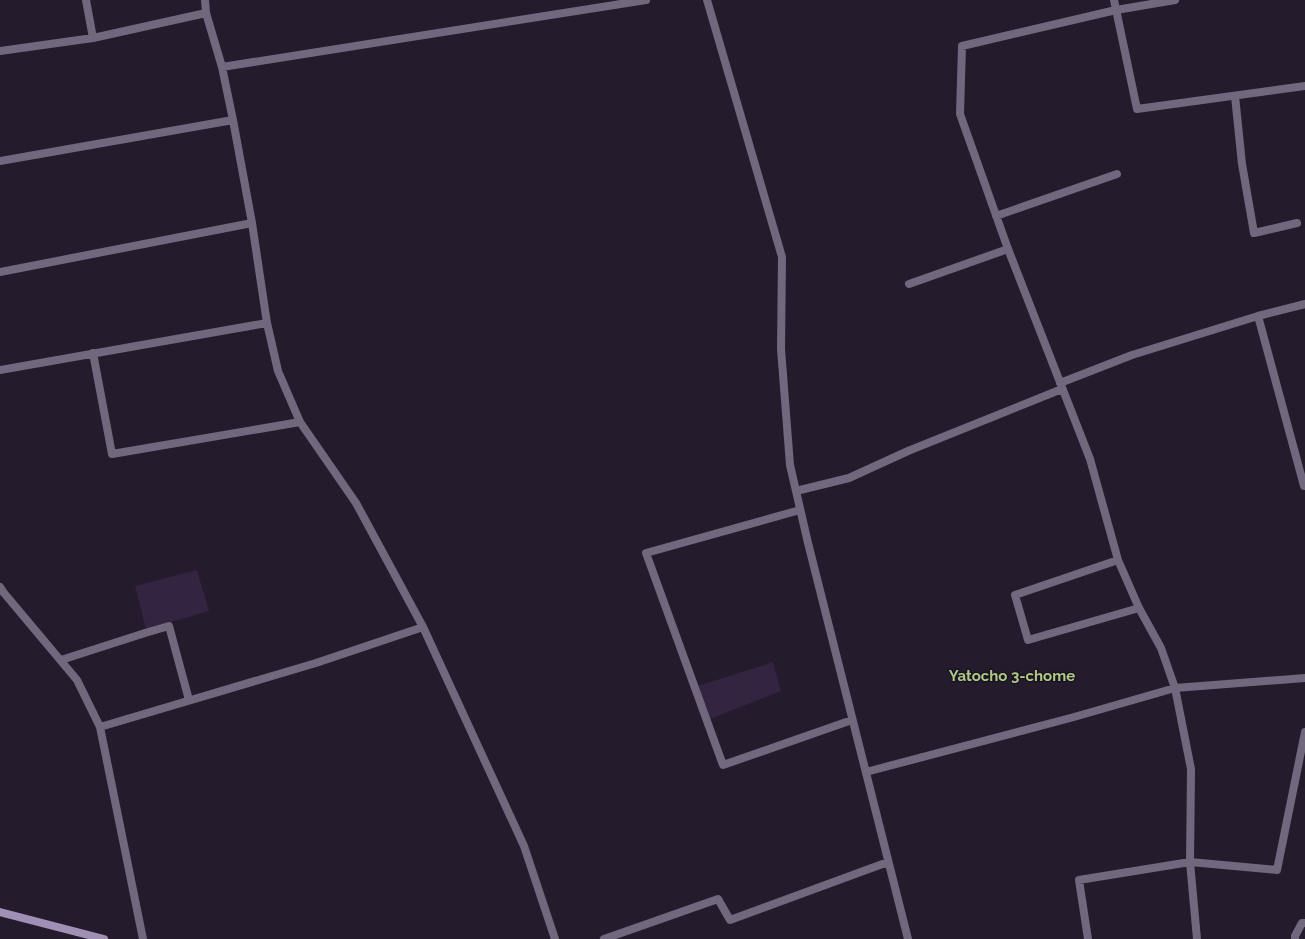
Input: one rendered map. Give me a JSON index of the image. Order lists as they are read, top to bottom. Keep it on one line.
{"districts":["Yatocho 3-chome"]}
